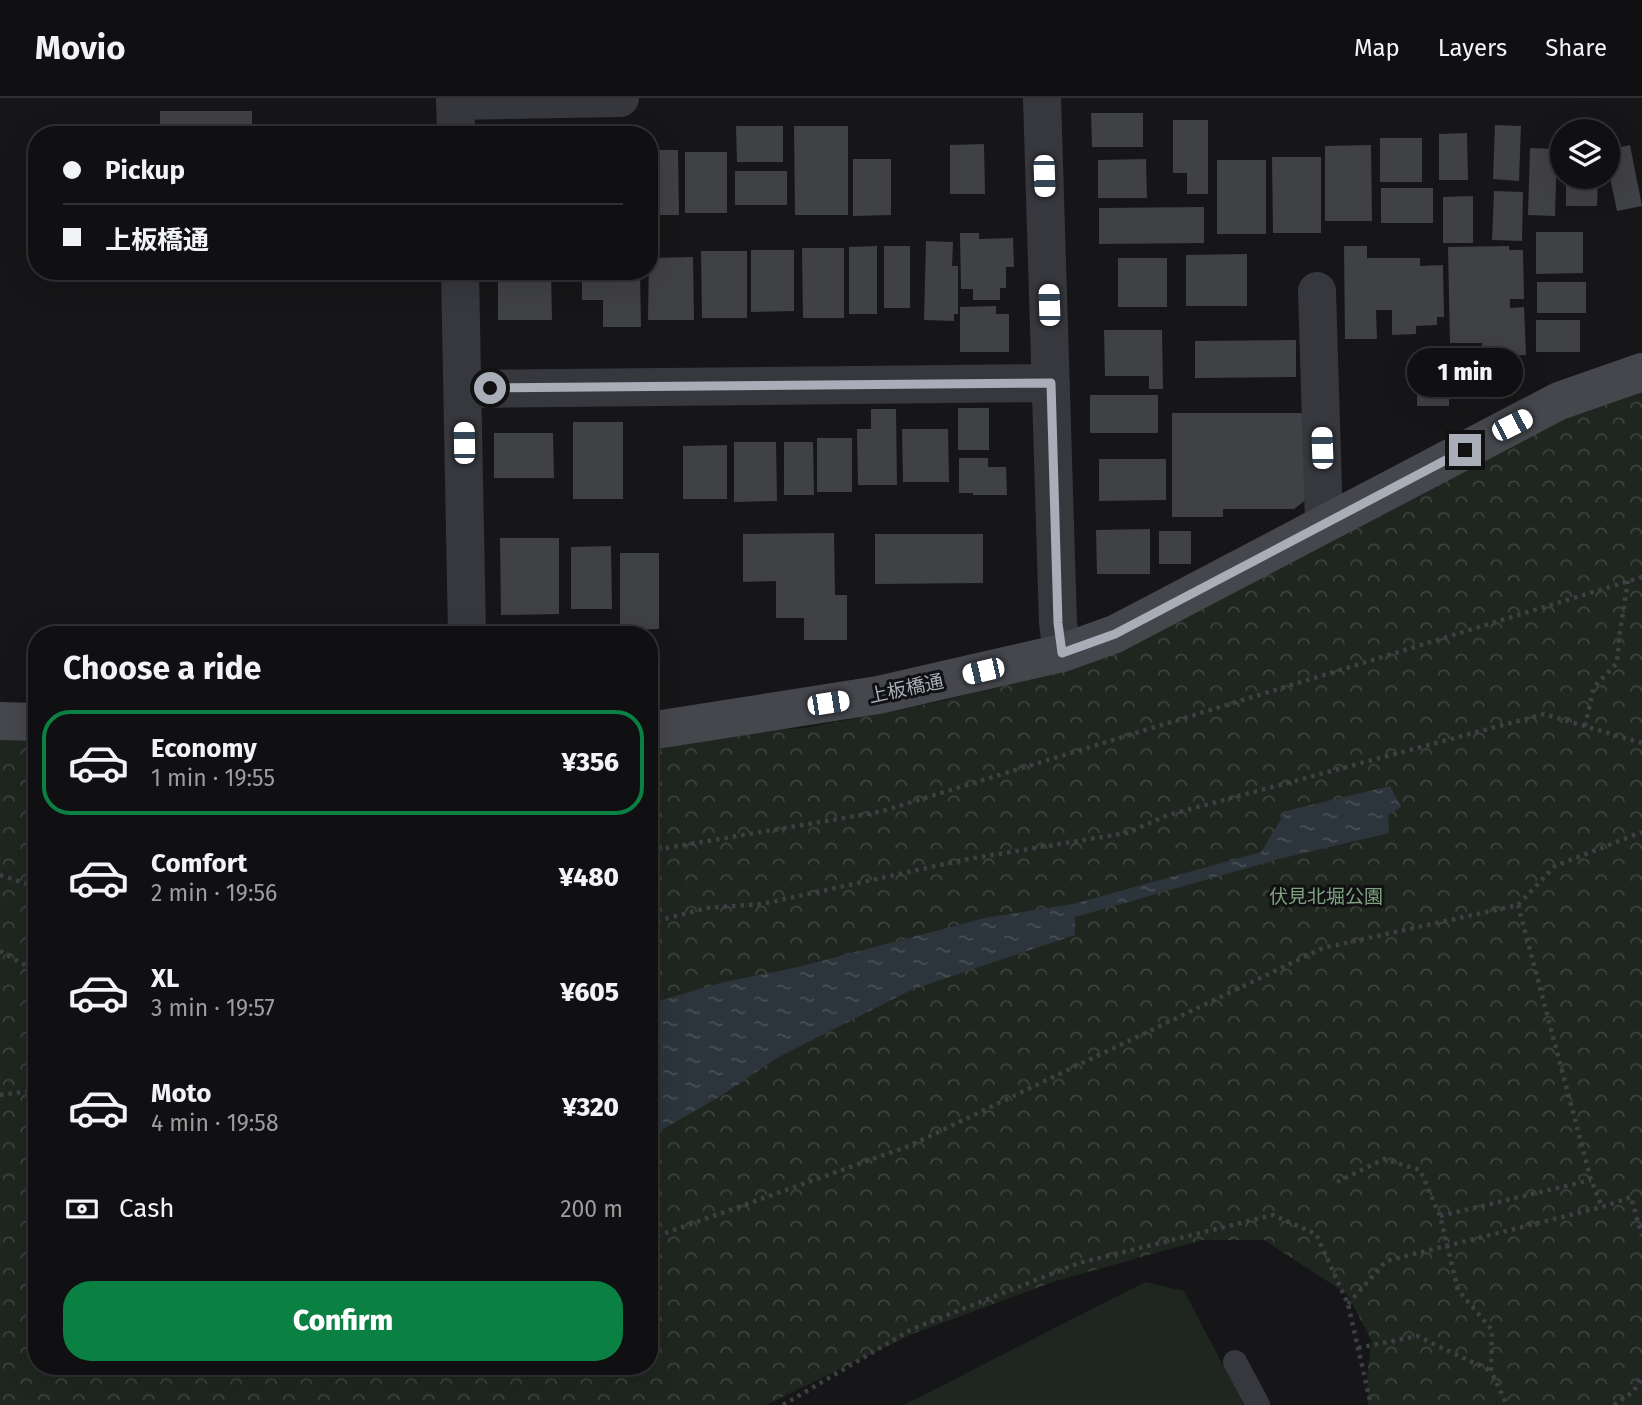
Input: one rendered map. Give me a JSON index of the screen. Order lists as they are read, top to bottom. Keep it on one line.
{"streets":{"street":["上板橋通"]},"parks":["伏見北堀公園"],"page":{"header":"Movio","nav":["Map","Layers","Share"],"banner":["Pickup","上板橋通"],"bubble":"1 min","heading":"Choose a ride","list":[{"name":"Economy","note":"1 min · 19:55","value":"¥356"},{"name":"Comfort","note":"2 min · 19:56","value":"¥480"},{"name":"XL","note":"3 min · 19:57","value":"¥605"},{"name":"Moto","note":"4 min · 19:58","value":"¥320"}],"pay":["Cash","200 m"],"buttons":"Confirm"}}
